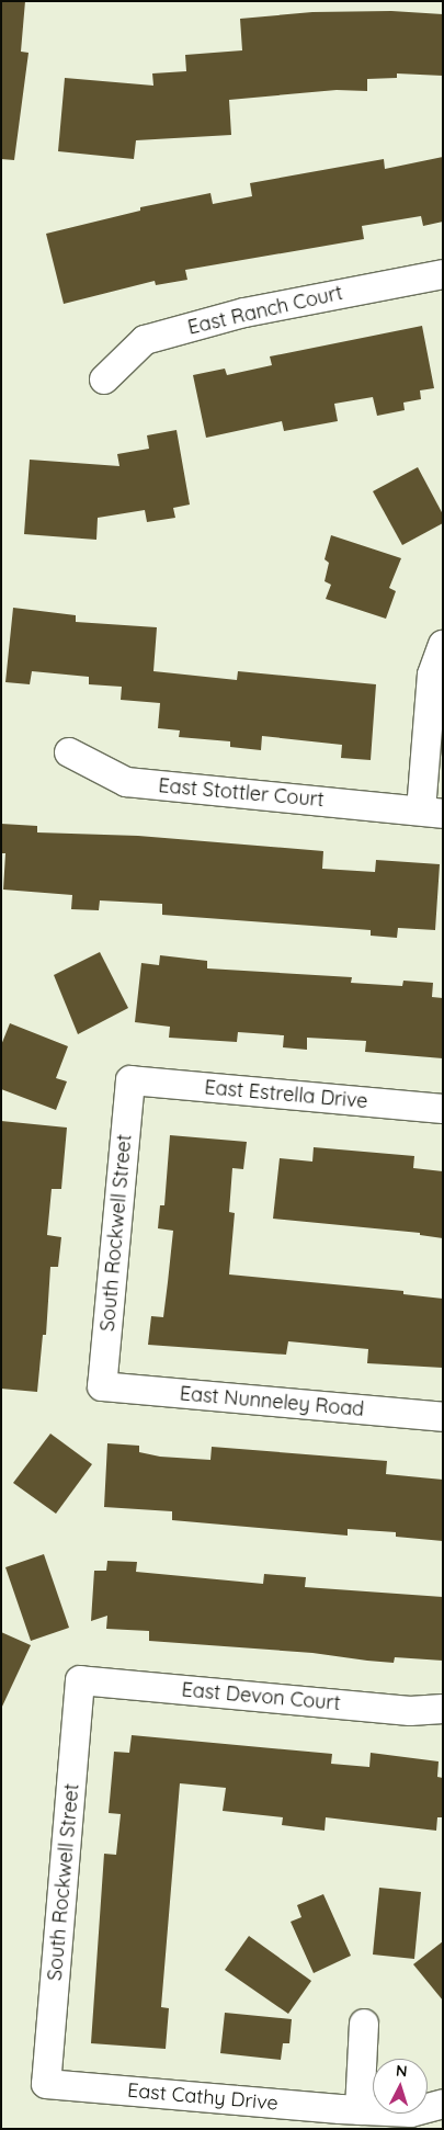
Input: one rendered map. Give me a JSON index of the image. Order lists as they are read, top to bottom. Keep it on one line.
{"streets":{"street":["East Ranch Court","East Stottler Court","East Estrella Drive","South Rockwell Street","East Nunneley Road","East Devon Court","East Cathy Drive"]},"crossings":[["East Estrella Drive","South Rockwell Street"],["South Rockwell Street","East Nunneley Road"],["South Rockwell Street","East Devon Court"],["South Rockwell Street","East Cathy Drive"]],"north":"top"}
